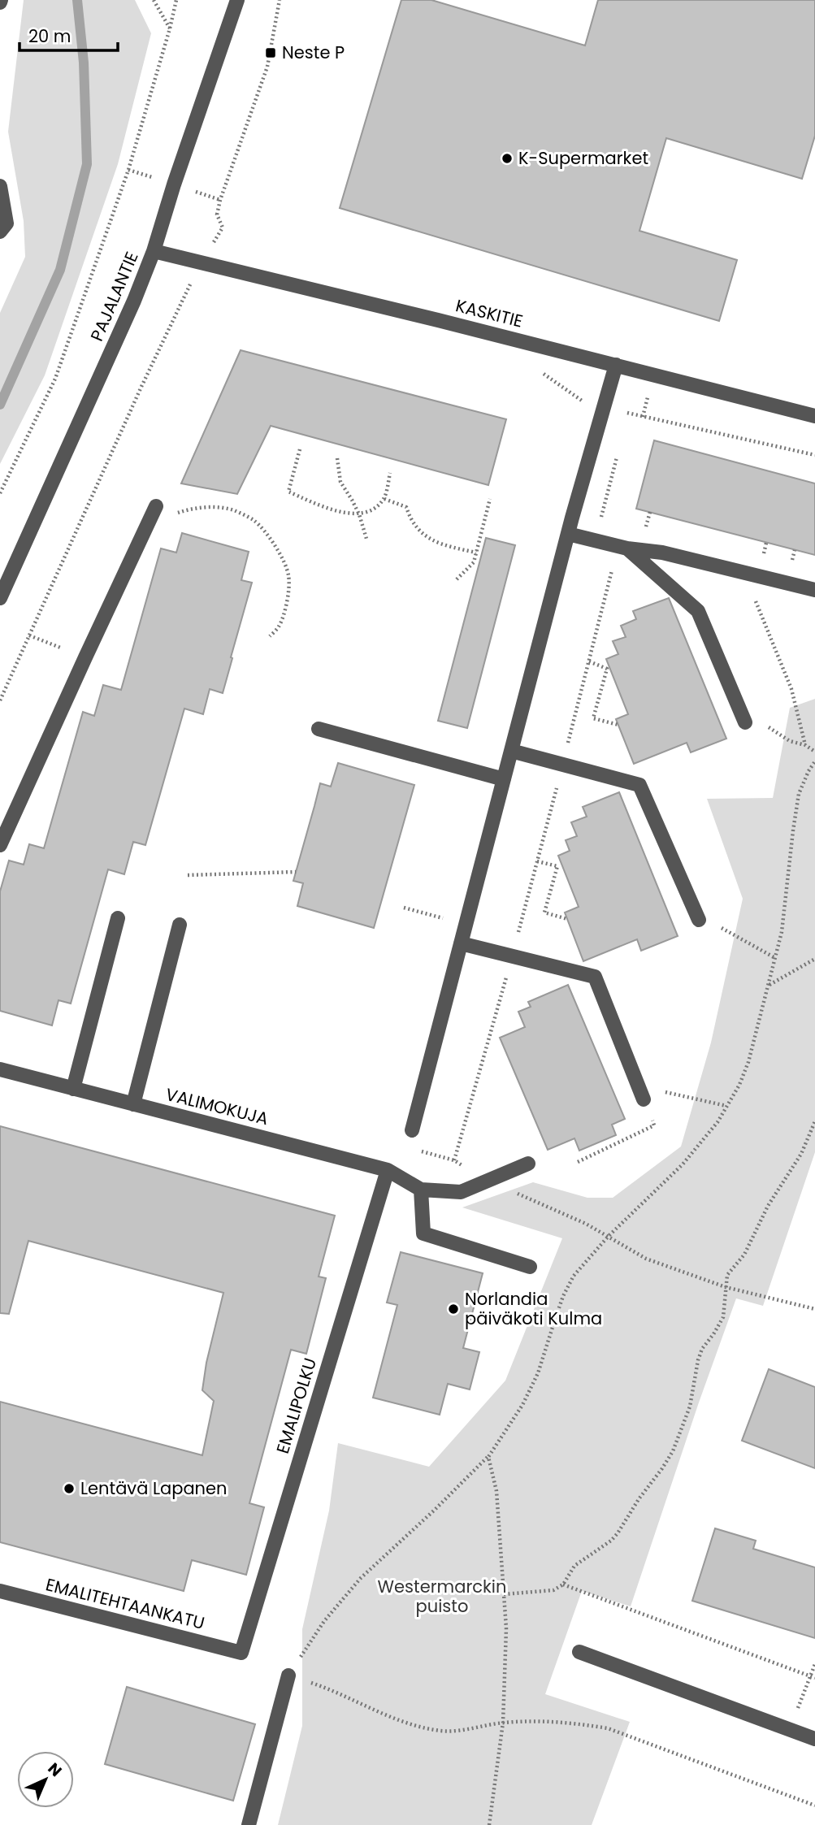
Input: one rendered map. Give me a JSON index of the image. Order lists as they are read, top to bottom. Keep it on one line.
{"streets":{"street":["PAJALANTIE","KASKITIE","VALIMOKUJA","EMALIPOLKU","EMALITEHTAANKATU"]},"crossings":[["PAJALANTIE","KASKITIE"],["VALIMOKUJA","EMALIPOLKU"],["EMALIPOLKU","EMALITEHTAANKATU"]],"parks":["Westermarckin puisto"],"places":{"transit":["Neste P"],"other":["K-Supermarket","Norlandia päiväkoti Kulma","Lentävä Lapanen"]},"scale_bar":"20 m","north":"top right"}
